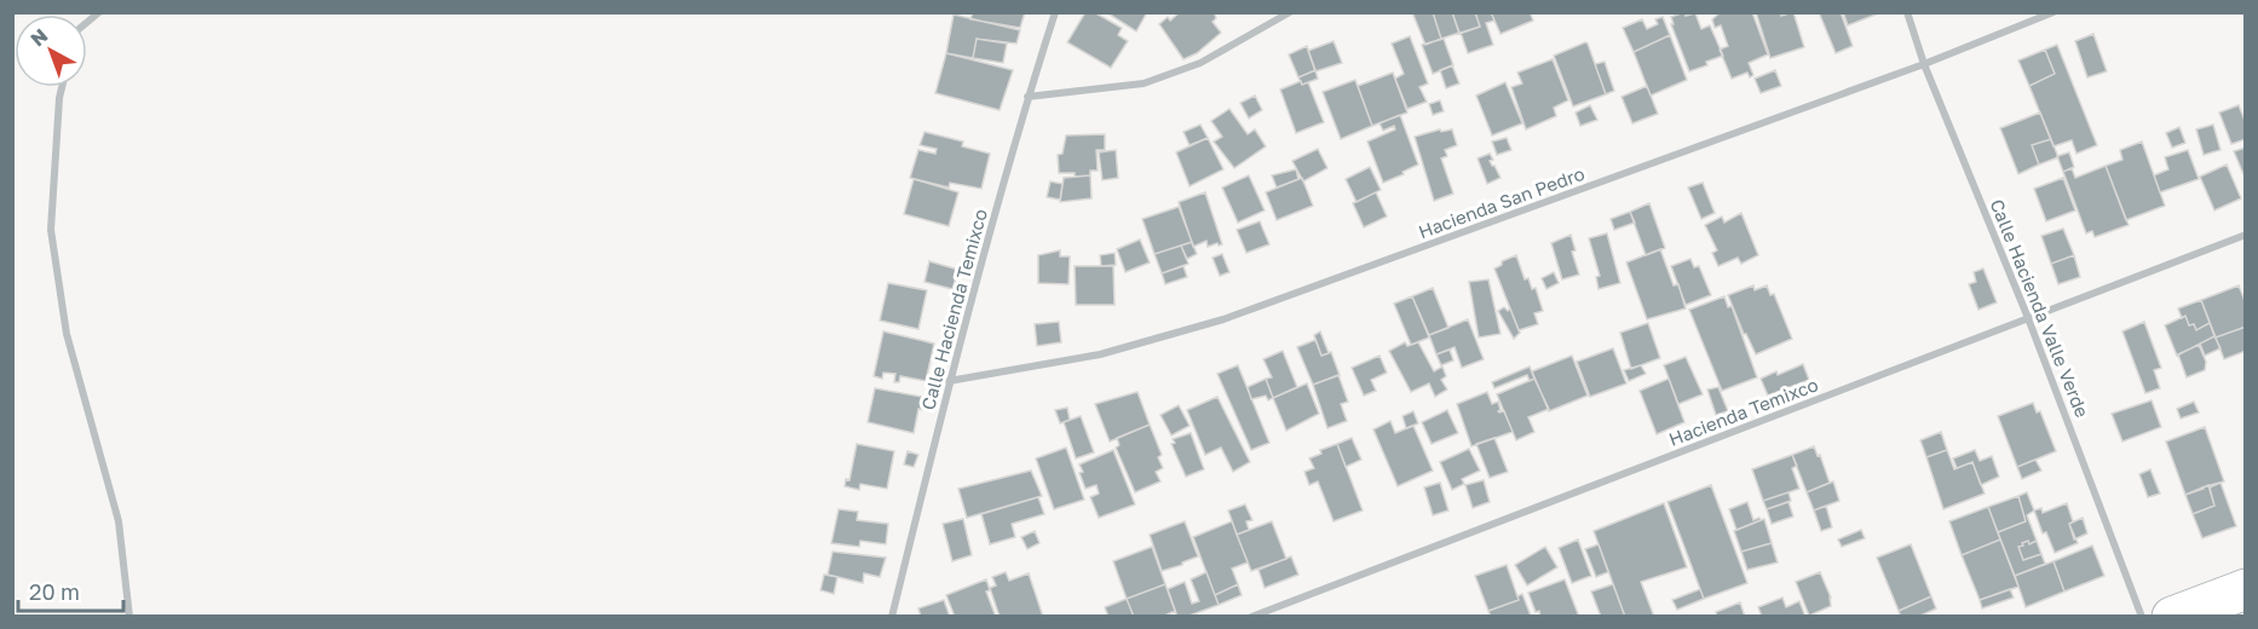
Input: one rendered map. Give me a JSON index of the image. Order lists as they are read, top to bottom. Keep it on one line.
{"streets":{"street":["Hacienda San Pedro","Calle Hacienda Valle Verde","Calle Hacienda Temixco","Hacienda Temixco"]},"crossings":[["Hacienda San Pedro","Calle Hacienda Valle Verde"],["Hacienda San Pedro","Calle Hacienda Temixco"],["Calle Hacienda Valle Verde","Hacienda Temixco"]],"scale_bar":"20 m","north":"top left"}
